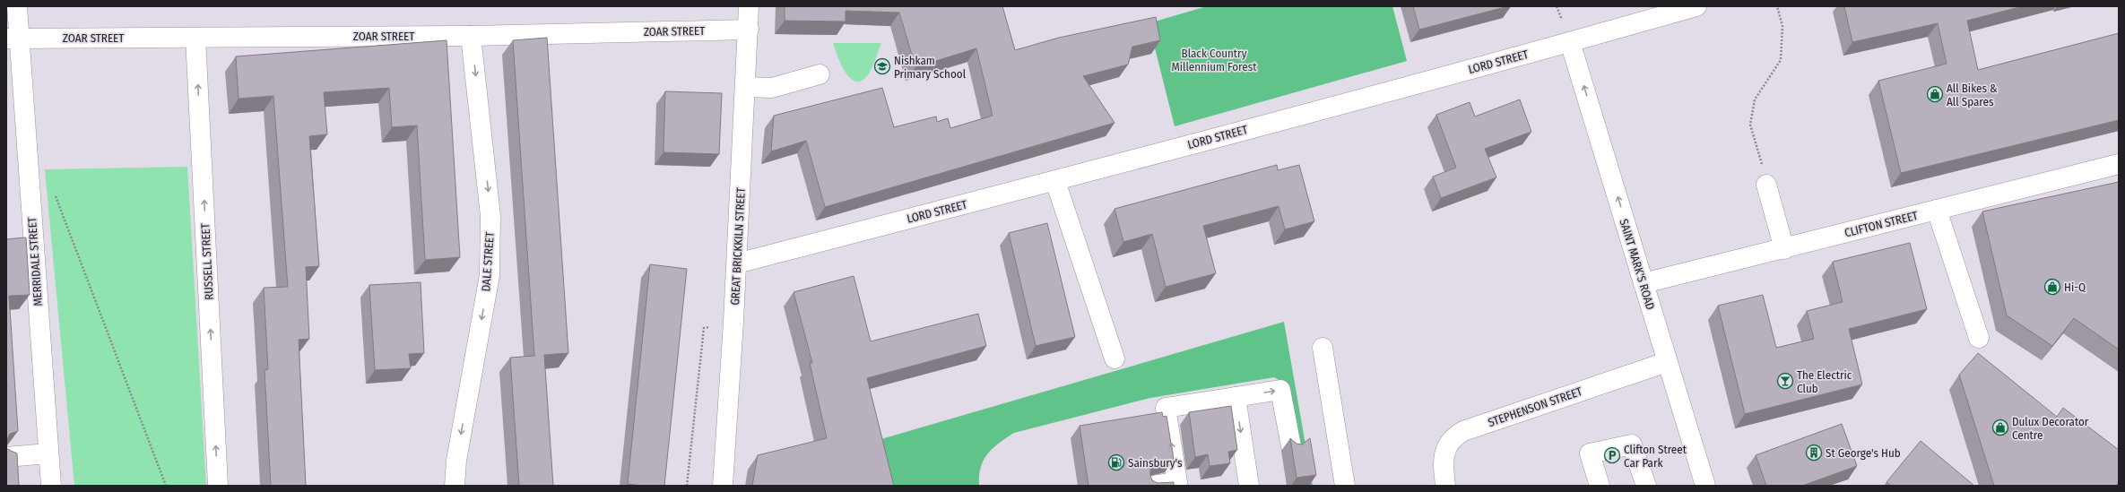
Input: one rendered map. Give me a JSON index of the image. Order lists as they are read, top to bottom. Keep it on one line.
{"streets":{"street":["ZOAR STREET","LORD STREET","CLIFTON STREET","GREAT BRICKKILN STREET","MERRIDALE STREET","RUSSELL STREET","DALE STREET","SAINT MARK'S ROAD","STEPHENSON STREET"]},"crossings":[["ZOAR STREET","GREAT BRICKKILN STREET"],["ZOAR STREET","MERRIDALE STREET"],["ZOAR STREET","RUSSELL STREET"],["ZOAR STREET","DALE STREET"],["LORD STREET","GREAT BRICKKILN STREET"],["LORD STREET","SAINT MARK'S ROAD"],["CLIFTON STREET","SAINT MARK'S ROAD"],["SAINT MARK'S ROAD","STEPHENSON STREET"]],"one_way":["RUSSELL STREET","DALE STREET","SAINT MARK'S ROAD"],"parks":["Black Country Millennium Forest"],"places":{"school or university":["Nishkam Primary School"],"shop":["All Bikes & All Spares","Hi-Q","Dulux Decorator Centre"],"bar":["The Electric Club"],"building":["St George's Hub"],"parking":["Clifton Street Car Park"],"fuel station":["Sainsbury's"]}}
